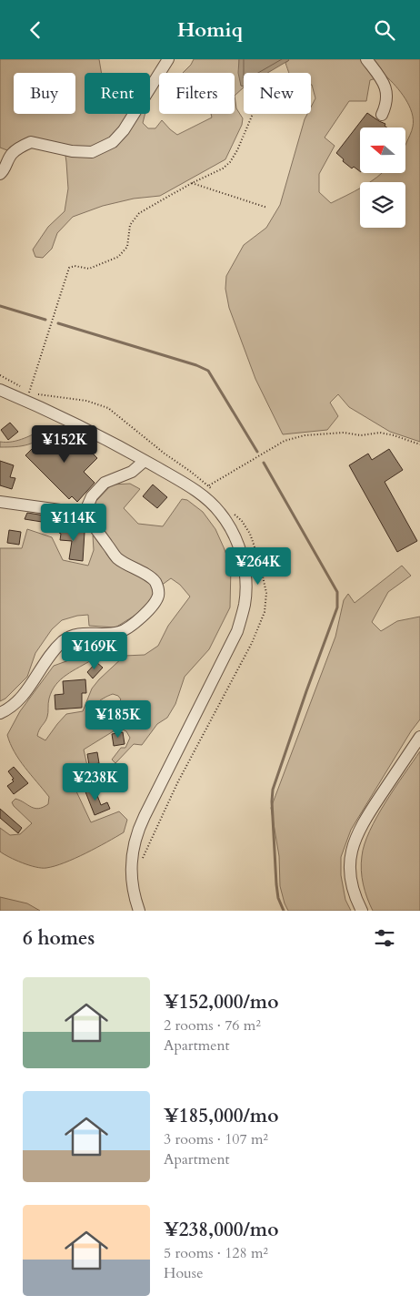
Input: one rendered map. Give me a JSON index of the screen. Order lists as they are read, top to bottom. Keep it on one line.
{"north":"left","page":{"header":"Homiq","chip":["Buy","Rent","Filters","New"],"price":["¥152K","¥114K","¥264K","¥169K","¥185K","¥238K"],"heading":"6 homes","list":[{"name":"¥152,000/mo","note":"2 rooms · 76 m² · Apartment"},{"name":"¥185,000/mo","note":"3 rooms · 107 m² · Apartment"},{"name":"¥238,000/mo","note":"5 rooms · 128 m² · House"}]}}
